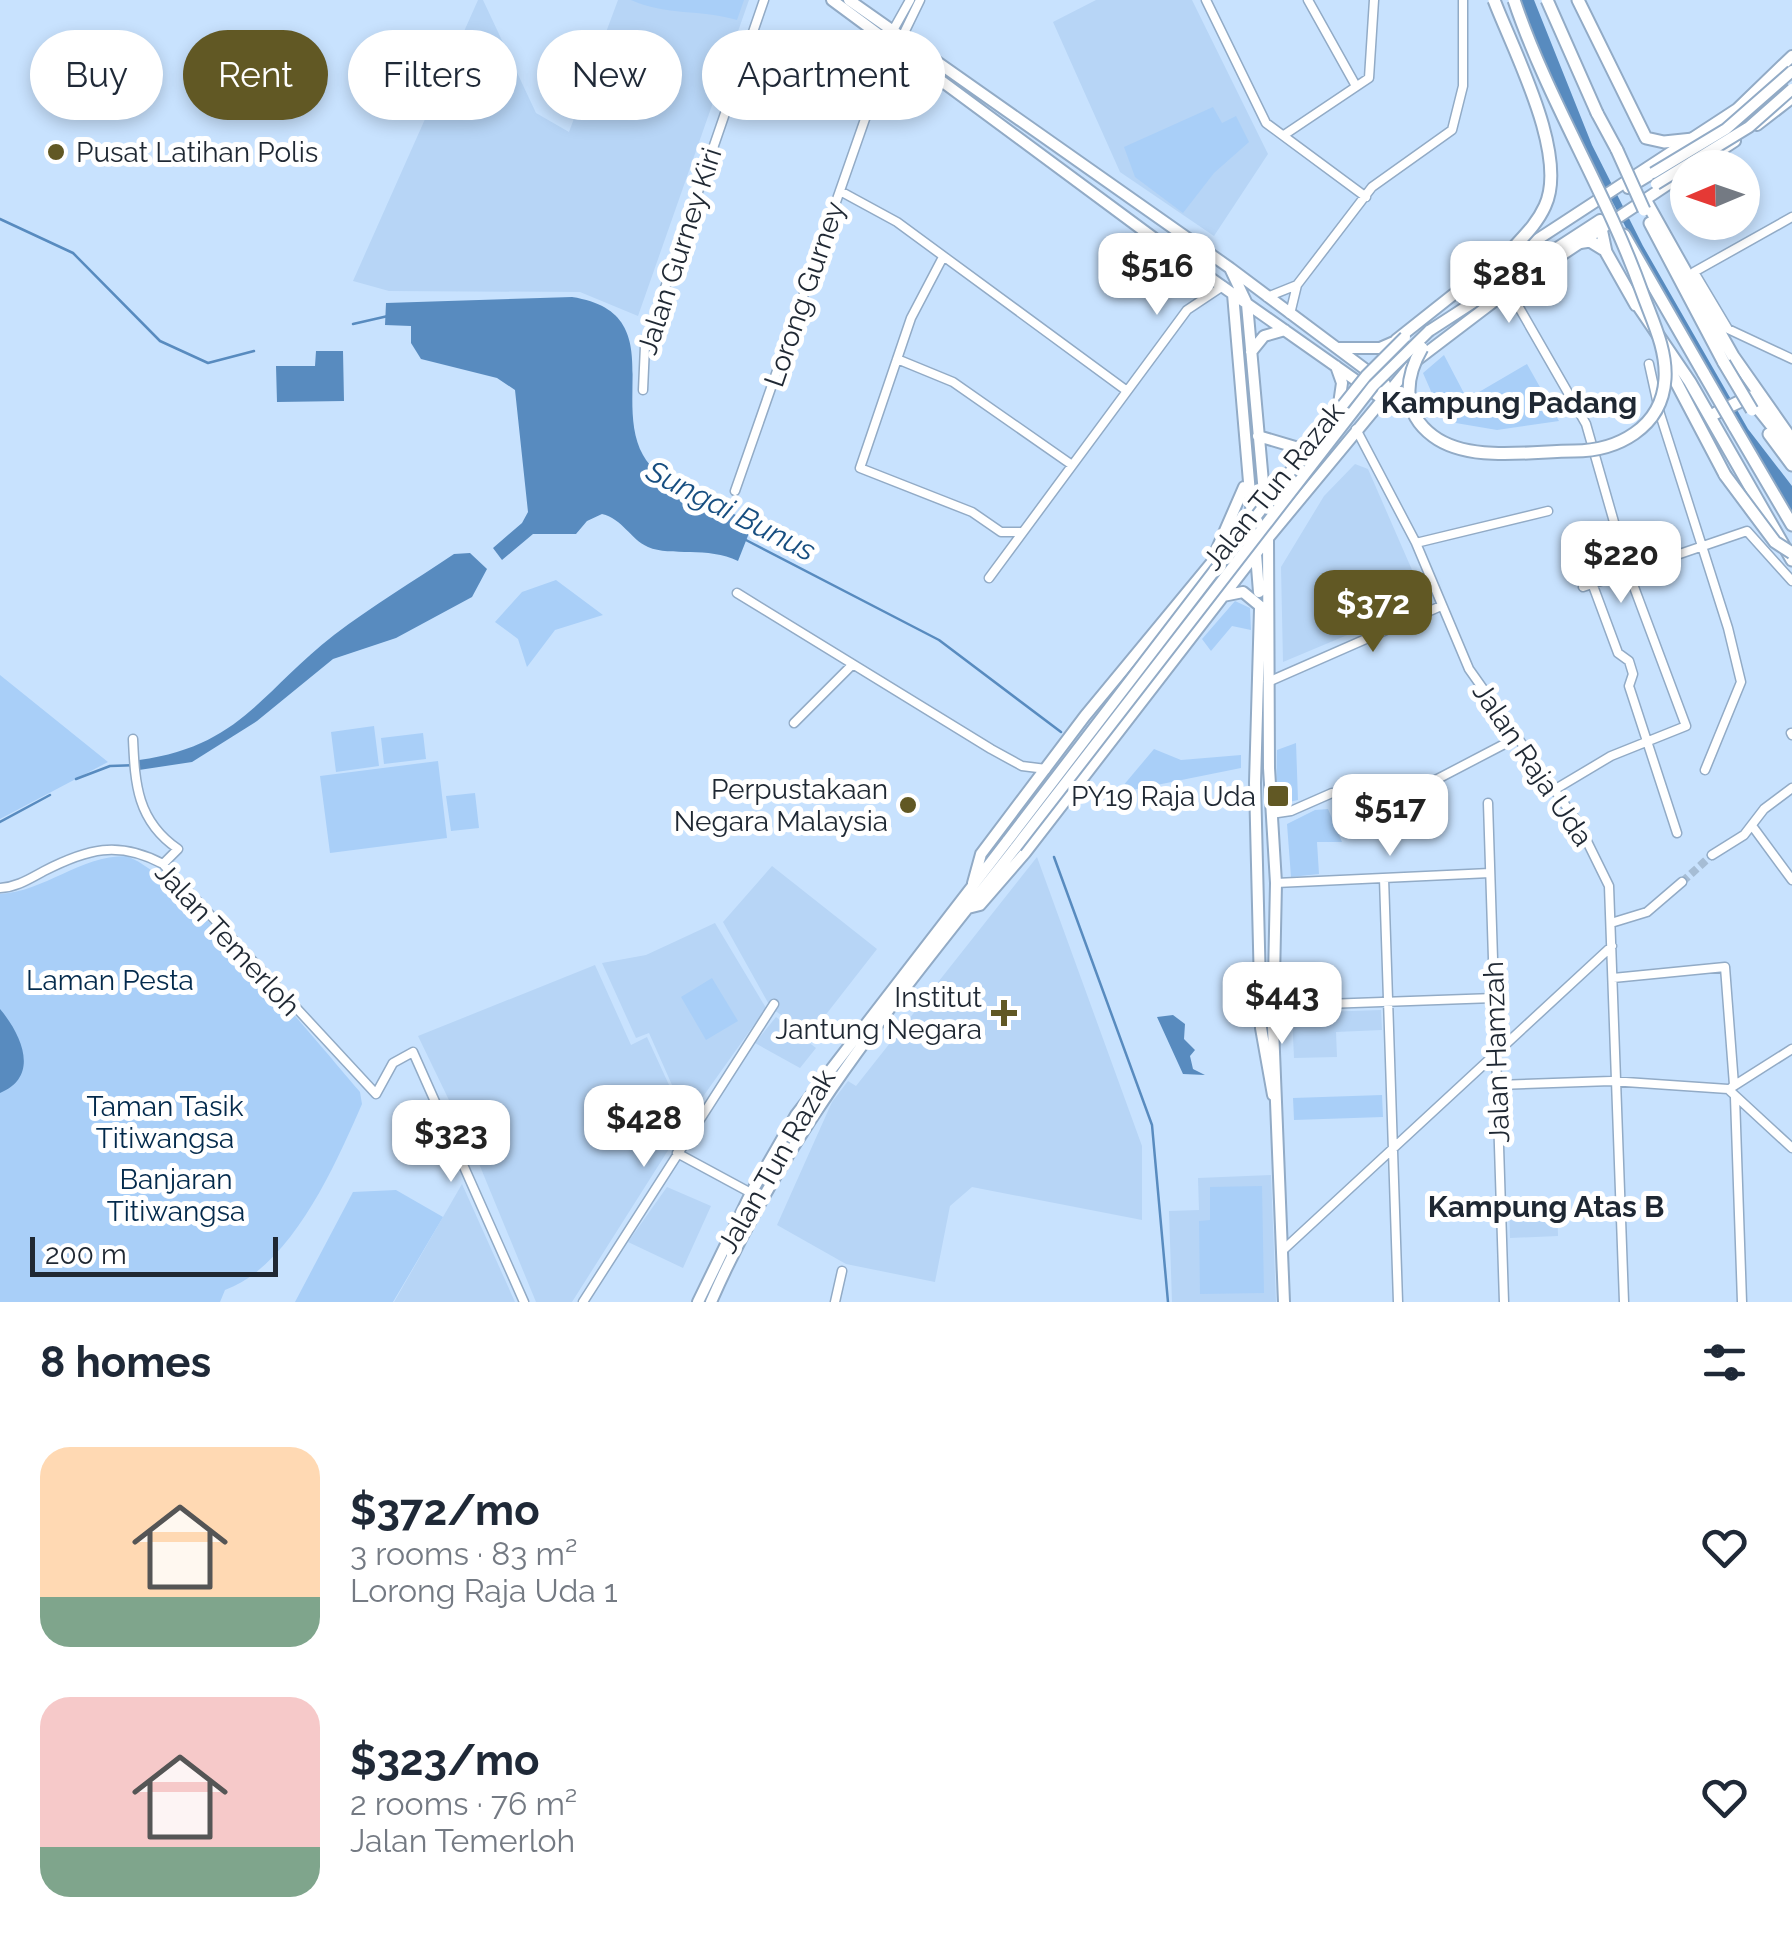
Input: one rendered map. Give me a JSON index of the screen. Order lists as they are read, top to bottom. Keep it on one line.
{"streets":{"main road":["Jalan Tun Razak"],"street":["Jalan Gurney Kiri","Lorong Gurney","Jalan Raja Uda","Jalan Temerloh","Jalan Hamzah"]},"crossings":[["Jalan Tun Razak","Jalan Raja Uda"]],"districts":["Kampung Padang","Kampung Atas B"],"water":["Sungai Bunus"],"parks":["Laman Pesta","Taman Tasik Titiwangsa","Banjaran Titiwangsa"],"places":{"other":["Pusat Latihan Polis","Perpustakaan Negara Malaysia"],"transit":["PY19 Raja Uda"],"health":["Institut Jantung Negara"]},"scale_bar":"200 m","north":"left","page":{"chip":["Buy","Rent","Filters","New","Apartment"],"price":["$516","$281","$220","$372","$517","$443","$428","$323"],"scale":"200 m","heading":"8 homes","list":[{"name":"$372/mo","note":"3 rooms · 83 m² · Lorong Raja Uda 1"},{"name":"$323/mo","note":"2 rooms · 76 m² · Jalan Temerloh"}]}}
